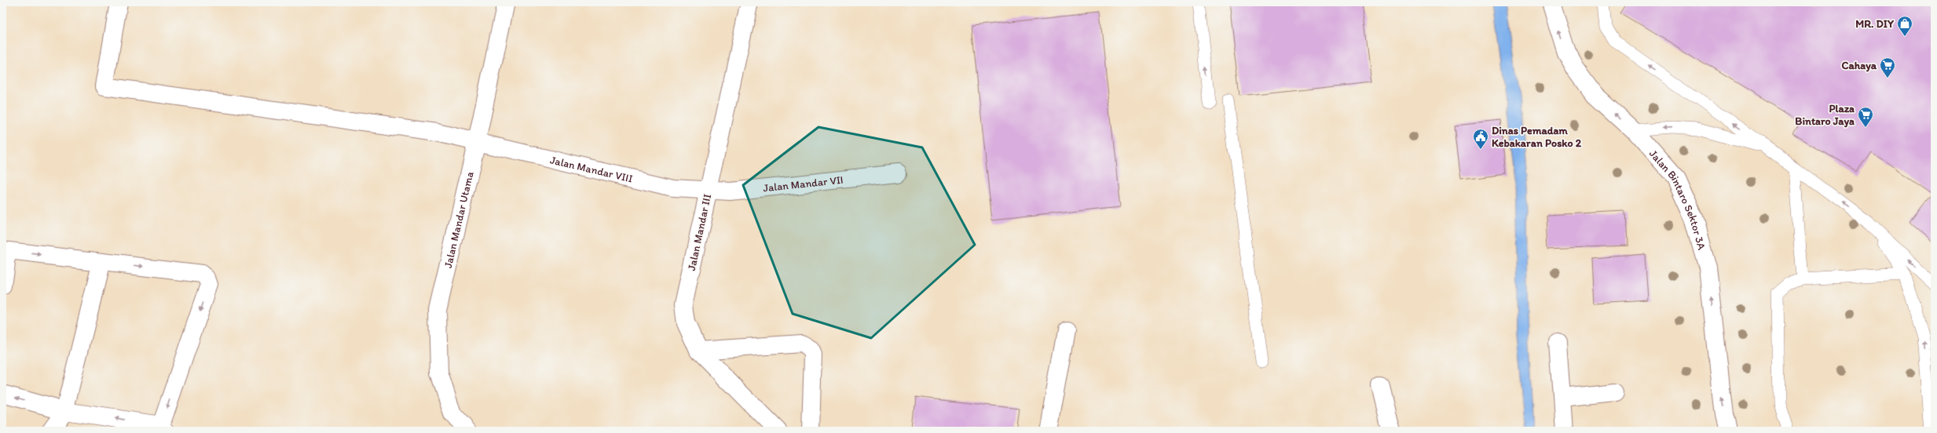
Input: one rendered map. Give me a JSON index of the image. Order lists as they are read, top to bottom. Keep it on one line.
{"streets":{"street":["Jalan Mandar VIII","Jalan Mandar VII","Jalan Bintaro Sektor 3A","Jalan Mandar Utama","Jalan Mandar III"]},"crossings":[["Jalan Mandar VIII","Jalan Mandar VII"],["Jalan Mandar VIII","Jalan Mandar Utama"],["Jalan Mandar VIII","Jalan Mandar III"],["Jalan Mandar VII","Jalan Mandar III"]],"one_way":["Jalan Bintaro Sektor 3A"],"places":{"shop":["MR. DIY"],"supermarket":["Cahaya","Plaza Bintaro Jaya"],"public building":["Dinas Pemadam Kebakaran Posko 2"]}}
